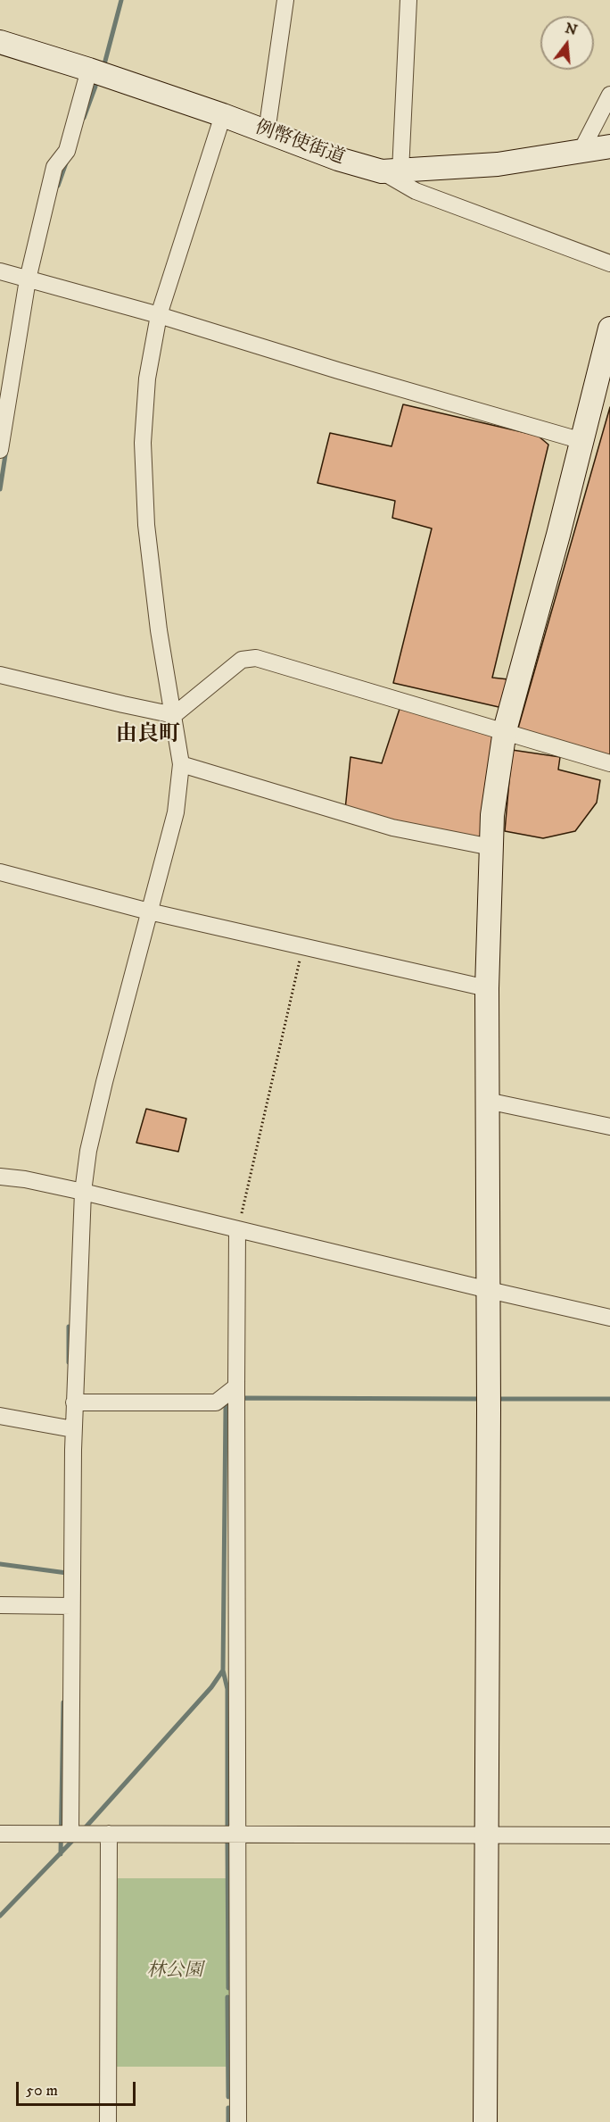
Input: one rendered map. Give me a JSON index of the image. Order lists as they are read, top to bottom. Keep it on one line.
{"streets":{"street":["例幣使街道"]},"districts":["由良町"],"parks":["林公園"],"scale_bar":"50 m","north":"top"}
